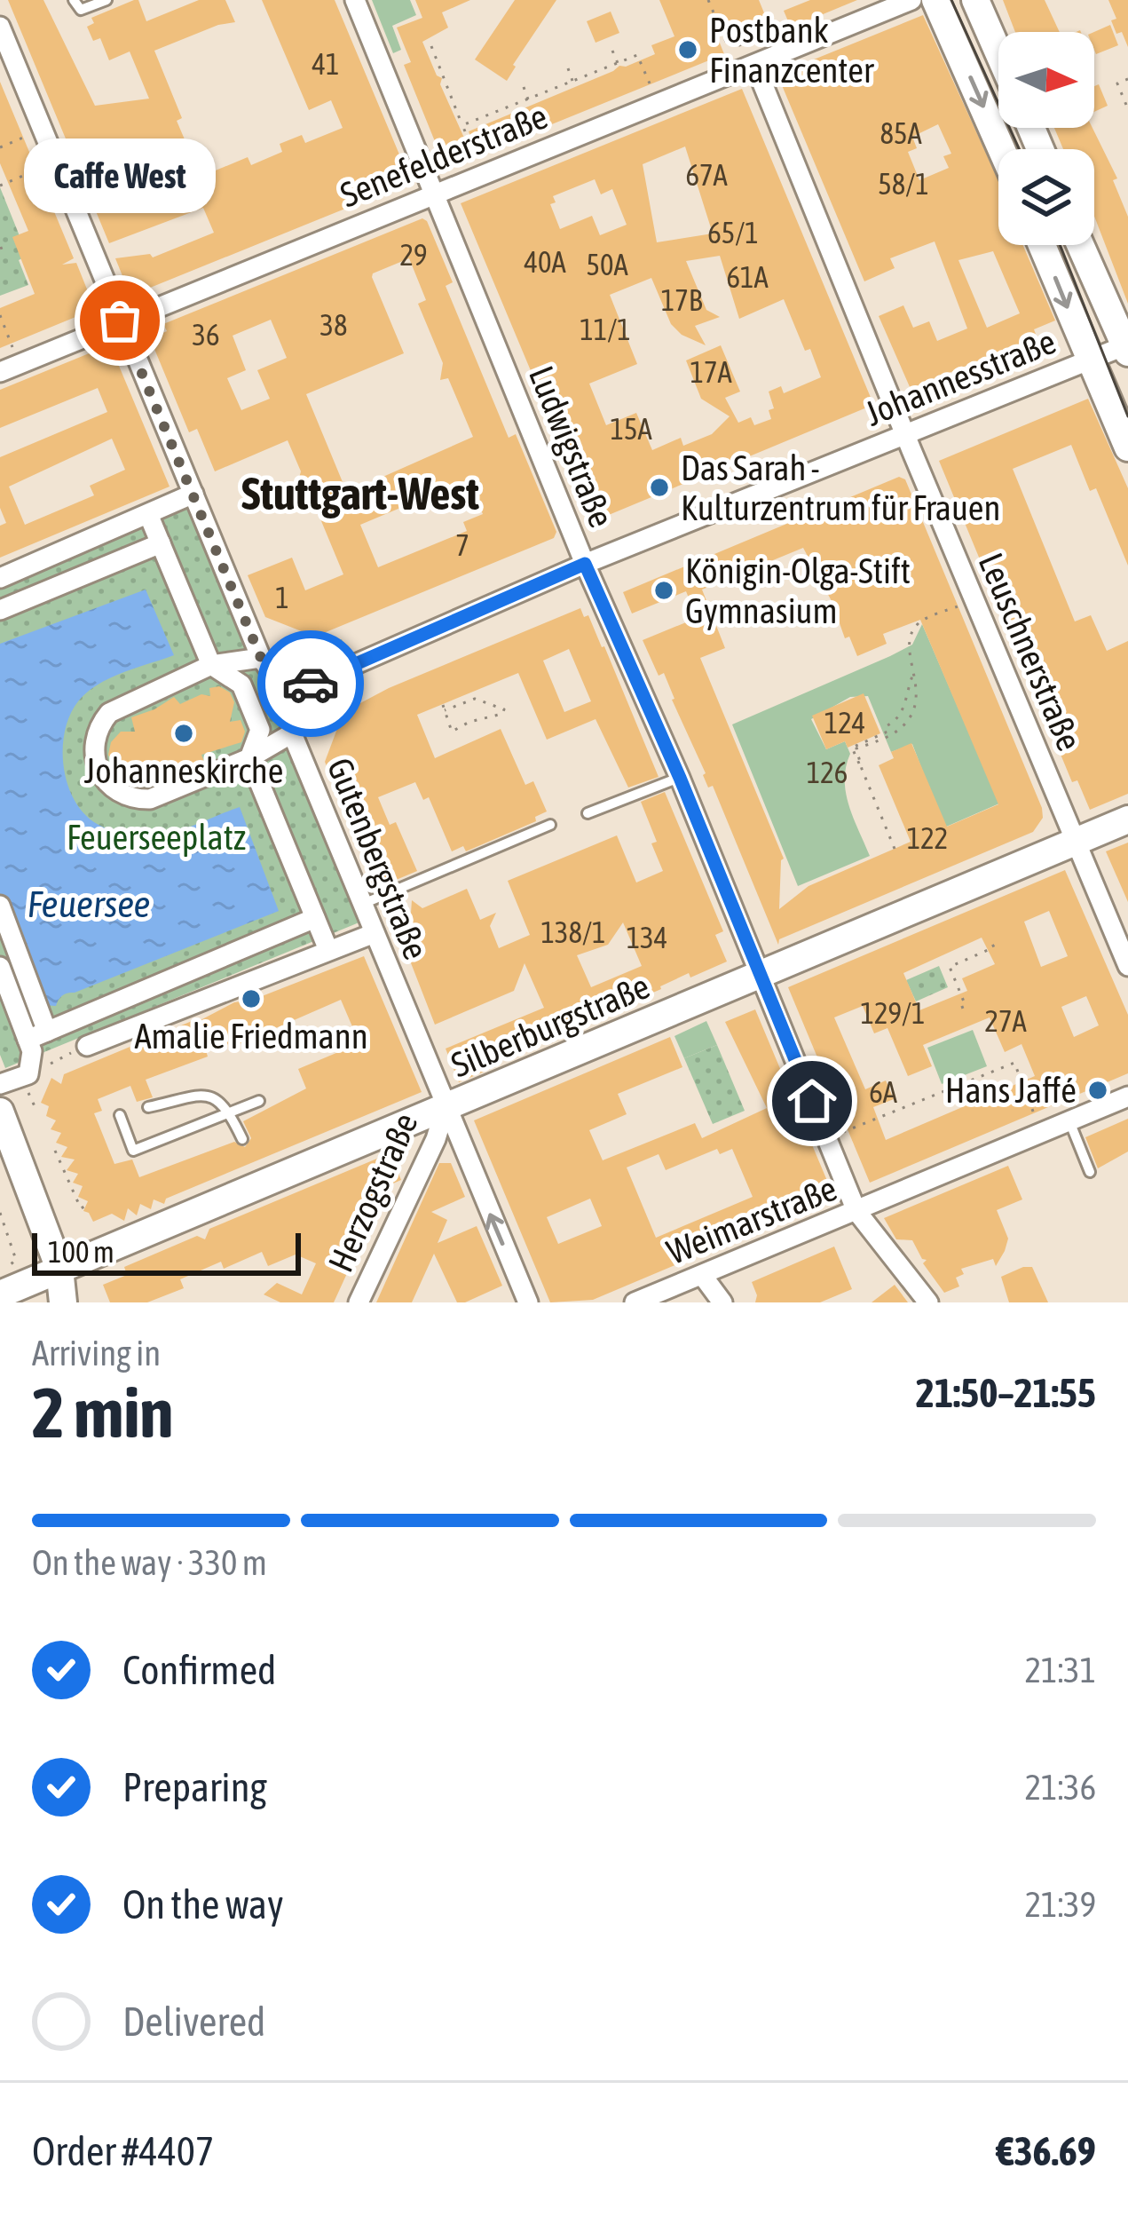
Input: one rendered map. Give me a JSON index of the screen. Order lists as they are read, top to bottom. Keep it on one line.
{"streets":{"street":["Senefelderstraße","Johannesstraße","Ludwigstraße","Leuschnerstraße","Gutenbergstraße","Silberburgstraße","Herzogstraße","Weimarstraße"]},"crossings":[["Senefelderstraße","Ludwigstraße"],["Senefelderstraße","Leuschnerstraße"],["Senefelderstraße","Gutenbergstraße"],["Johannesstraße","Ludwigstraße"],["Johannesstraße","Leuschnerstraße"],["Johannesstraße","Gutenbergstraße"],["Ludwigstraße","Silberburgstraße"],["Ludwigstraße","Weimarstraße"],["Leuschnerstraße","Silberburgstraße"],["Gutenbergstraße","Silberburgstraße"],["Gutenbergstraße","Herzogstraße"],["Silberburgstraße","Herzogstraße"]],"districts":["Stuttgart-West"],"water":["Feuersee"],"parks":["Feuerseeplatz"],"places":["Postbank Finanzcenter","Caffe West","Das Sarah - Kulturzentrum für Frauen","Königin-Olga-Stift Gymnasium","Johanneskirche","Amalie Friedmann","Hans Jaffé"],"house_numbers":["41","85A","67A","58/1","65/1","29","40A","50A","61A","17B","38","11/1","36","17A","15A","7","1","124","126","122","138/1","134","129/1","27A","6A"],"scale_bar":"100 m","north":"right","page":{"bubble":"Caffe West","scale":"100 m","heading":["2 min","Arriving in","21:50–21:55"],"panel":["Order #4407","€36.69"],"bar":"On the way · 330 m","list":[["Confirmed","21:31"],["Preparing","21:36"],["On the way","21:39"],"Delivered"]}}
